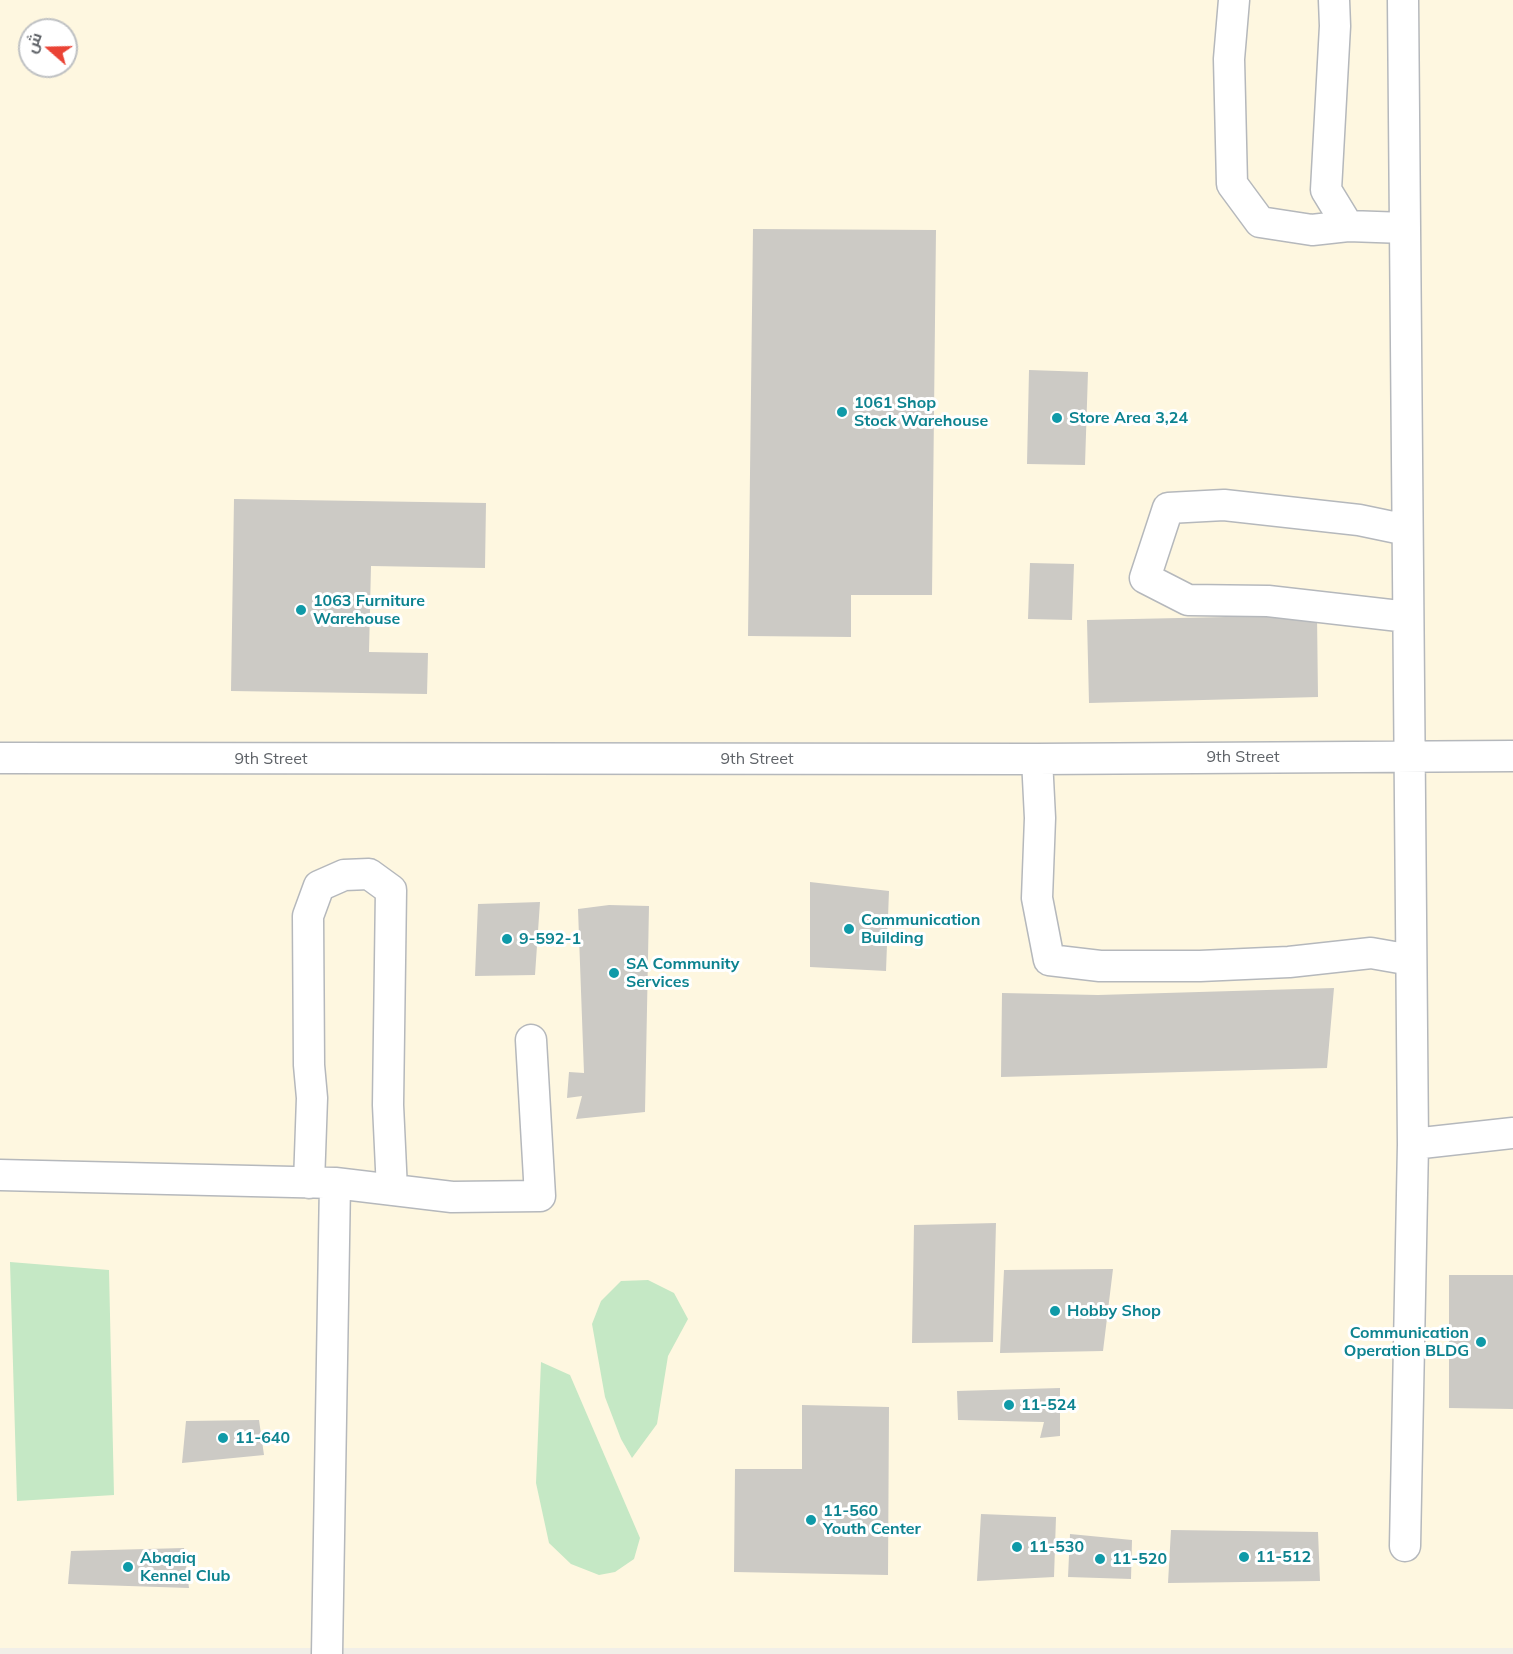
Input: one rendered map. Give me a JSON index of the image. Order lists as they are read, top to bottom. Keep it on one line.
{"streets":{"street":["9th Street"]},"places":["1061 Shop Stock Warehouse","Store Area 3,24","1063 Furniture Warehouse","Communication Building","9-592-1","SA Community Services","Hobby Shop","Communication Operation BLDG","11-524","11-640","11-560 Youth Center","11-530","11-512","11-520","Abqaiq Kennel Club"],"north":"left"}
